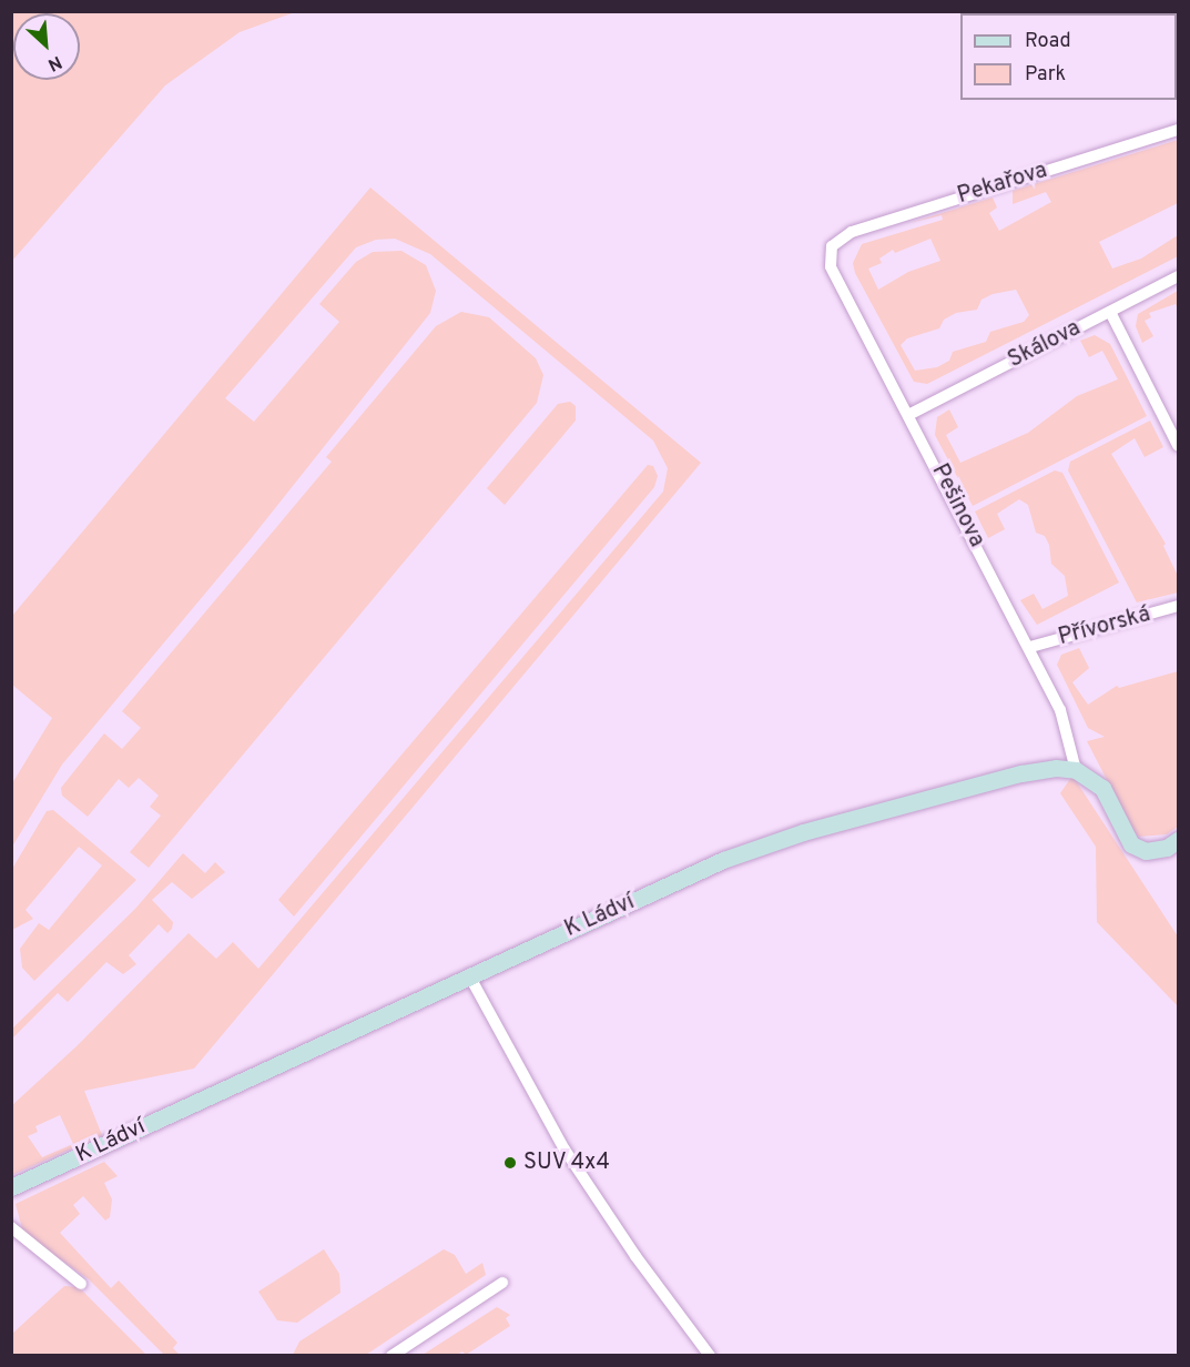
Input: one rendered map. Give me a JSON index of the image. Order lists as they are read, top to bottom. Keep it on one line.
{"streets":{"street":["Pekařova","Skálova","Pešinova","Přívorská","K Ládví"]},"crossings":[["Pekařova","Pešinova"],["Skálova","Pešinova"],["Pešinova","Přívorská"],["Pešinova","K Ládví"]],"places":["SUV 4x4"],"legend":["Road","Park"],"north":"bottom right"}
